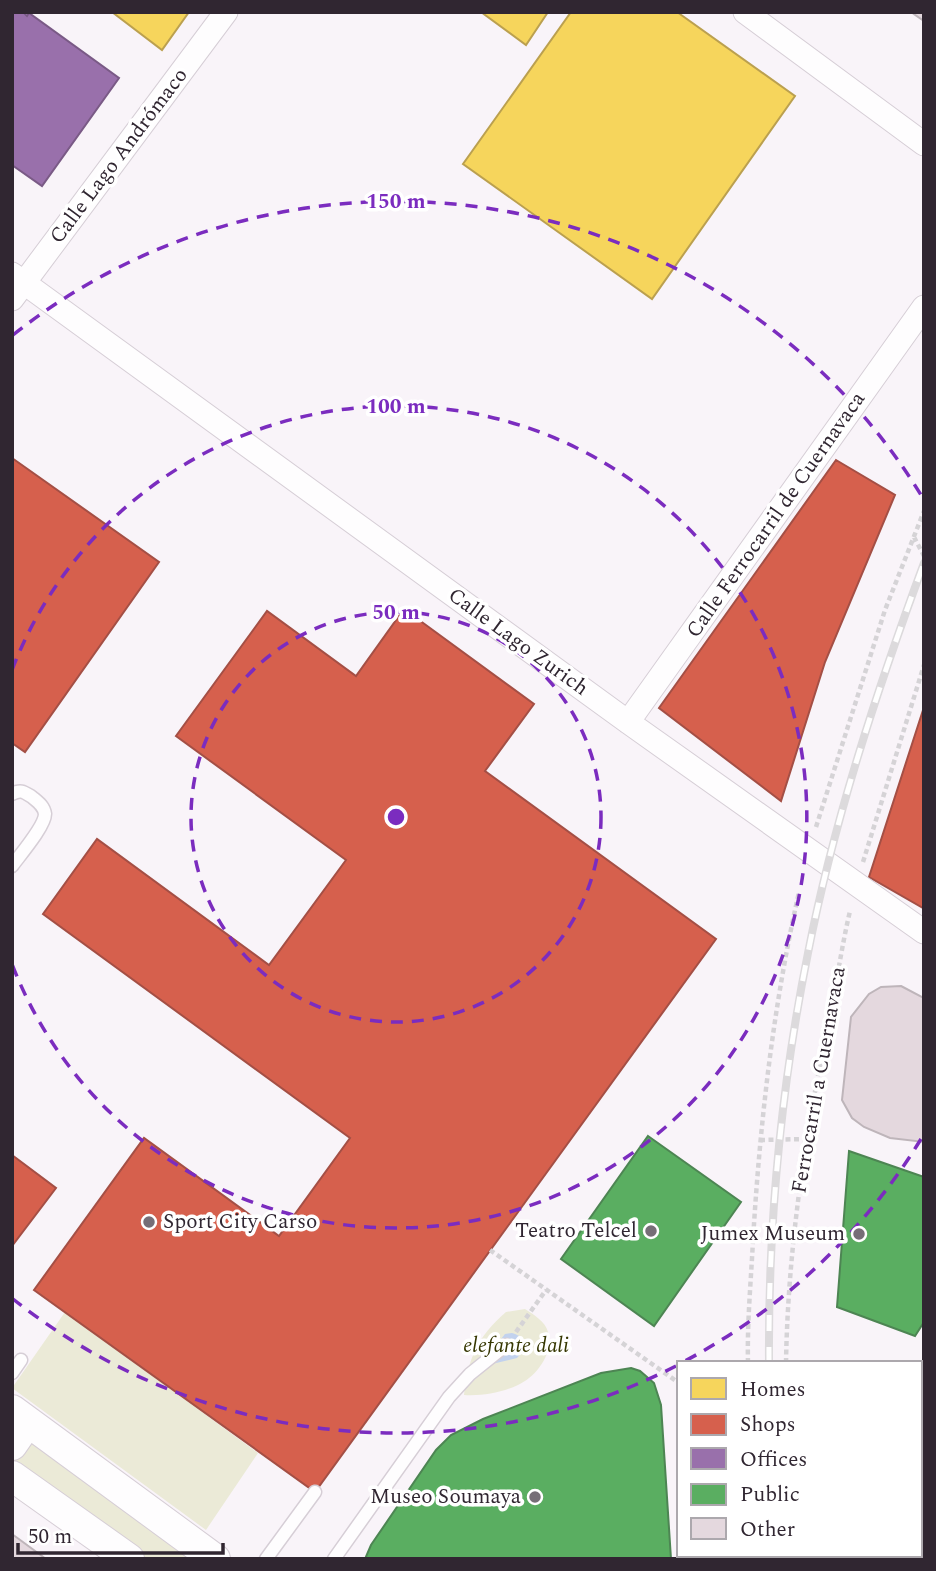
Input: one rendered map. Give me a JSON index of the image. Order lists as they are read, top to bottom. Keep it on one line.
{"streets":{"street":["Calle Lago Andrómaco","Calle Ferrocarril de Cuernavaca","Calle Lago Zurich"],"path":["Ferrocarril a Cuernavaca"]},"crossings":[["Calle Lago Andrómaco","Calle Lago Zurich"],["Calle Ferrocarril de Cuernavaca","Calle Lago Zurich"]],"parks":["elefante dali"],"places":["Sport City Carso","Teatro Telcel","Jumex Museum","Museo Soumaya"],"legend":["Homes","Shops","Offices","Public","Other"],"scale_bar":"50 m","rings":["150 m","100 m","50 m"]}
